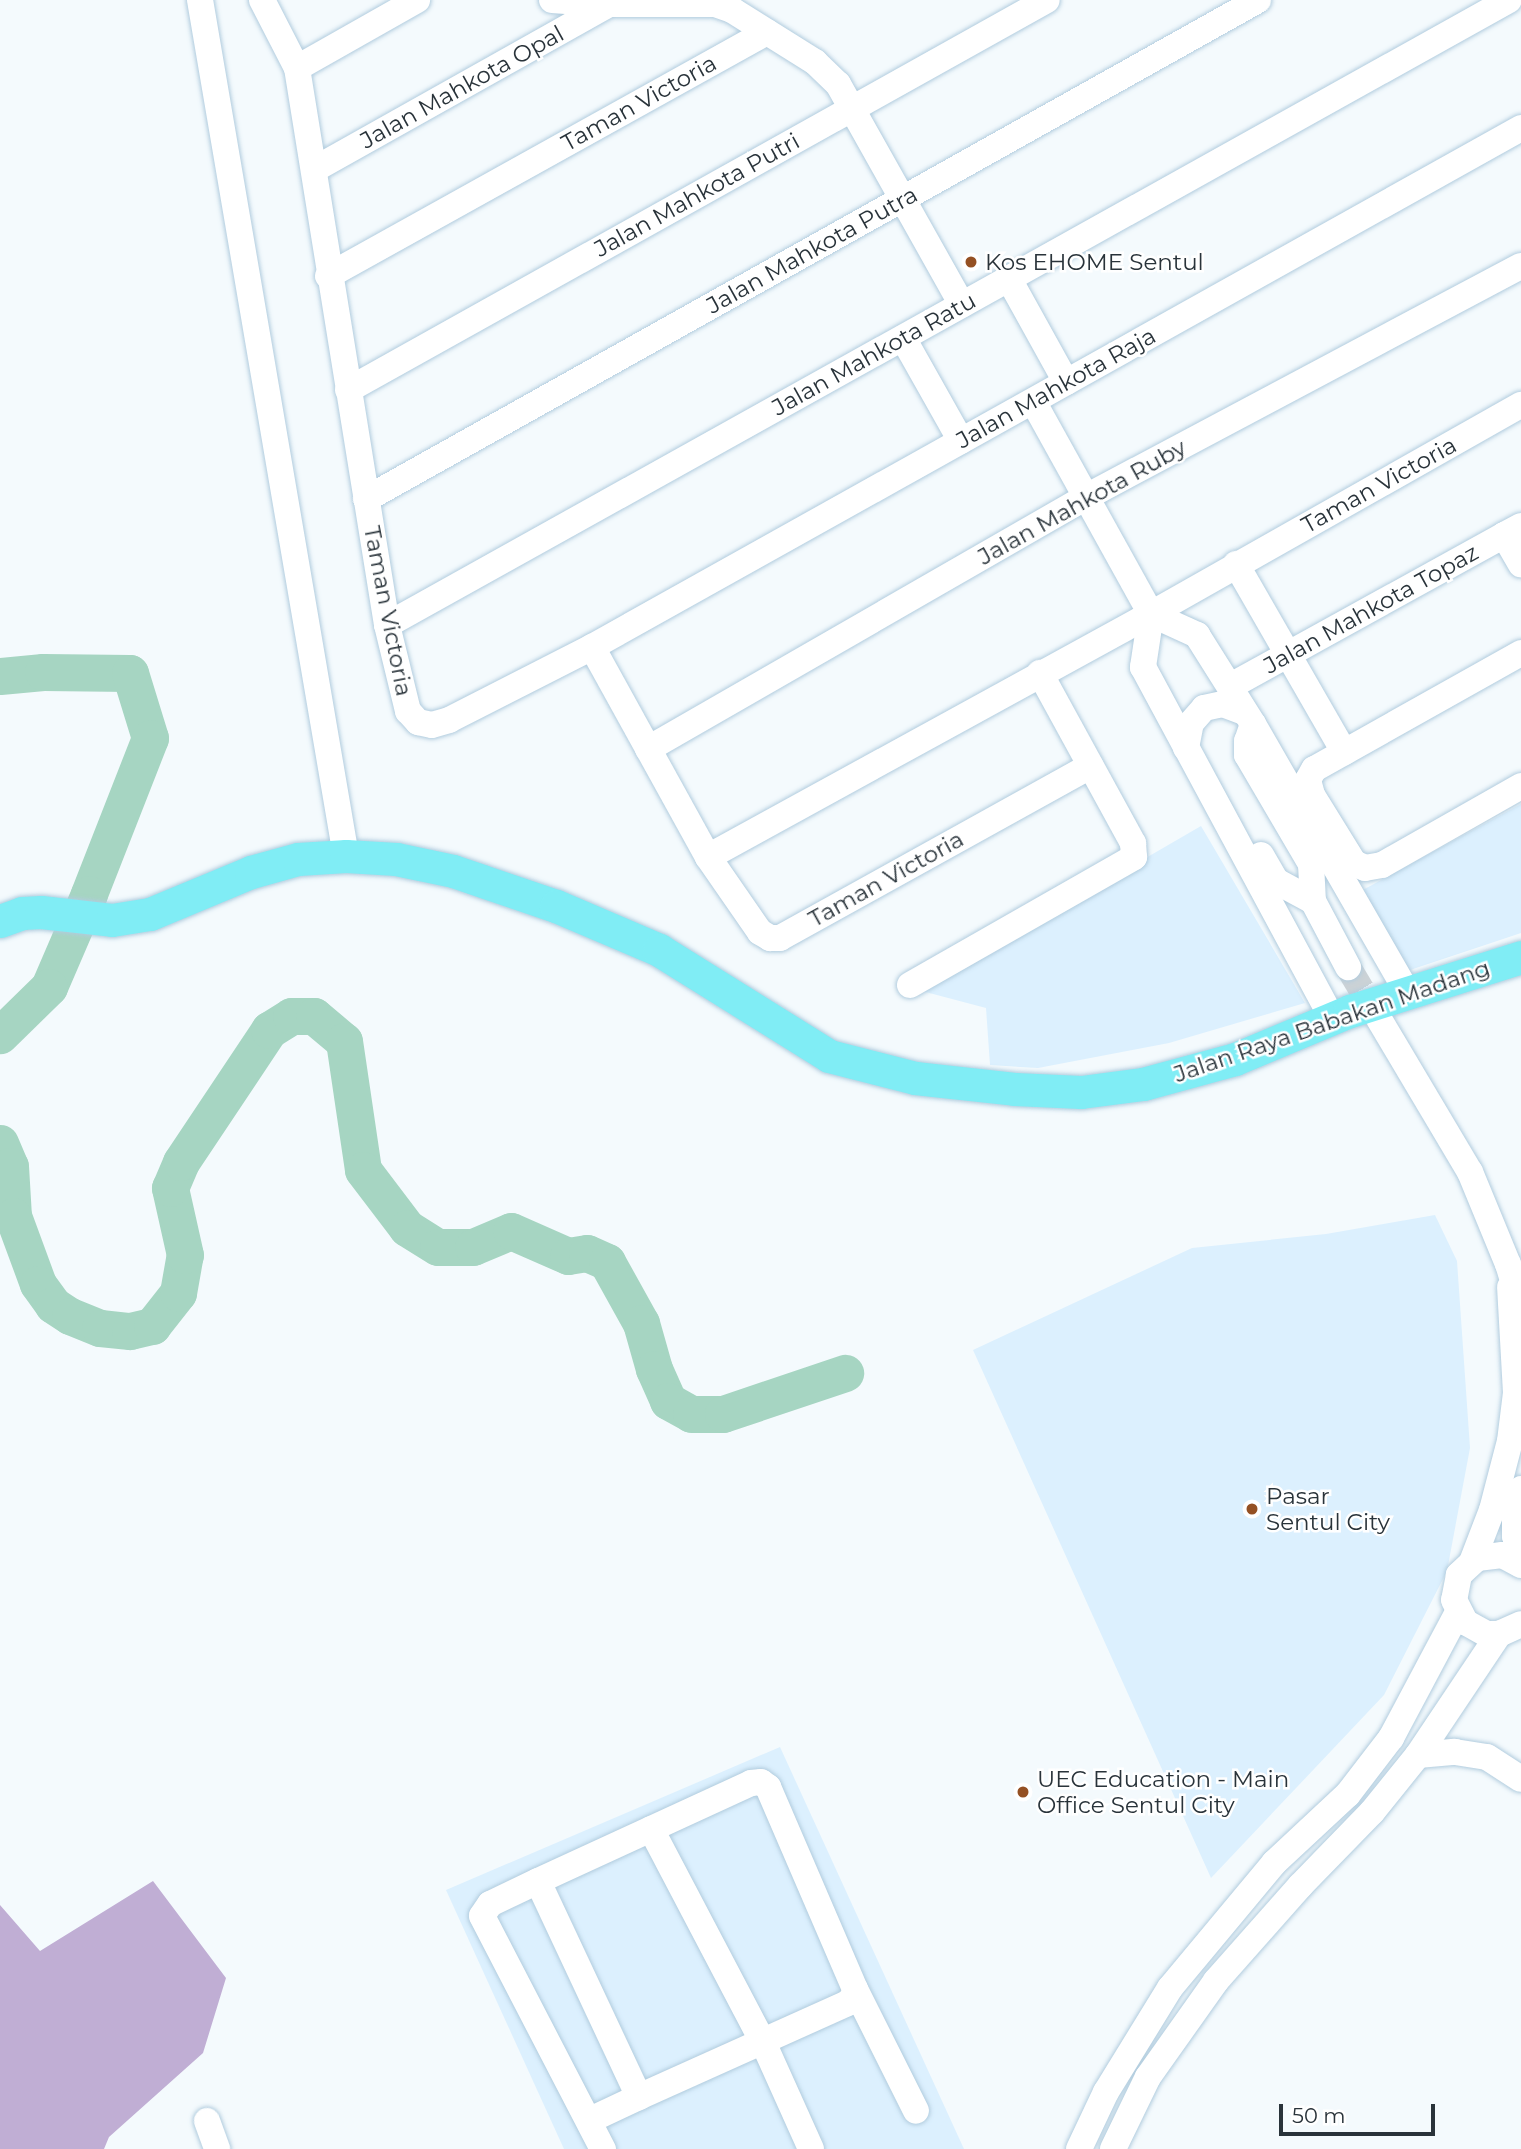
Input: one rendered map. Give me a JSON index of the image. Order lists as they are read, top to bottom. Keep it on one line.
{"streets":{"main road":["Jalan Raya Babakan Madang"],"street":["Jalan Mahkota Opal","Taman Victoria","Jalan Mahkota Putri","Jalan Mahkota Putra","Jalan Mahkota Ratu","Jalan Mahkota Raja","Jalan Mahkota Ruby","Jalan Mahkota Topaz"]},"crossings":[["Jalan Mahkota Opal","Taman Victoria"],["Taman Victoria","Jalan Mahkota Putri"],["Taman Victoria","Jalan Mahkota Putra"],["Taman Victoria","Jalan Mahkota Ratu"],["Taman Victoria","Jalan Mahkota Raja"],["Taman Victoria","Jalan Mahkota Ruby"]],"places":["Kos EHOME Sentul","Pasar Sentul City","UEC Education - Main Office Sentul City"],"scale_bar":"50 m"}
